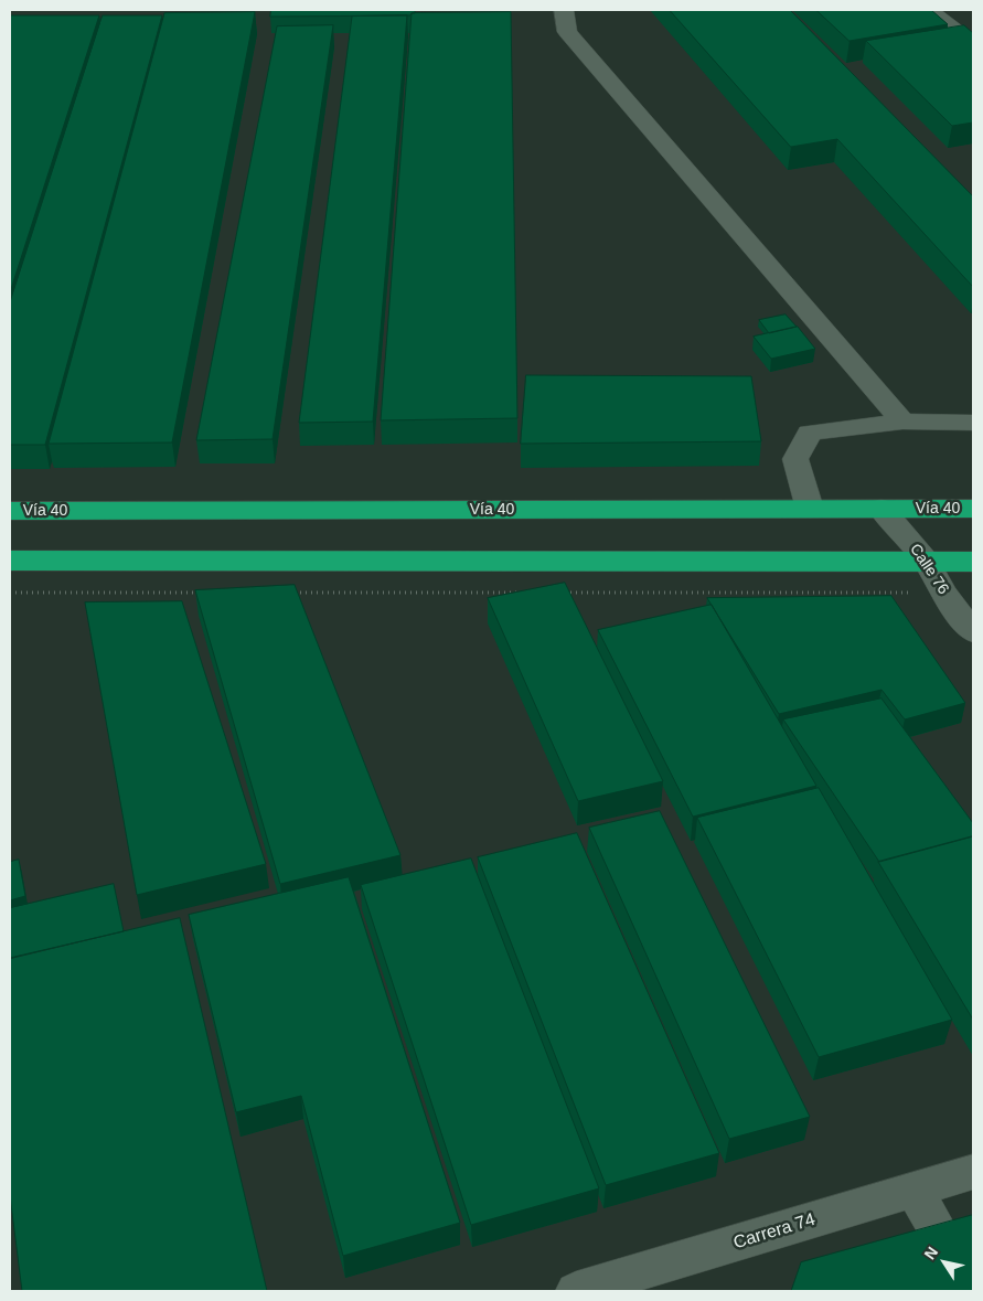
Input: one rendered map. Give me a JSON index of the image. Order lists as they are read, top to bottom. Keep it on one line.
{"streets":{"highway":["Vía 40"],"street":["Calle 76","Carrera 74"]},"crossings":[["Vía 40","Calle 76"]],"north":"top left"}
